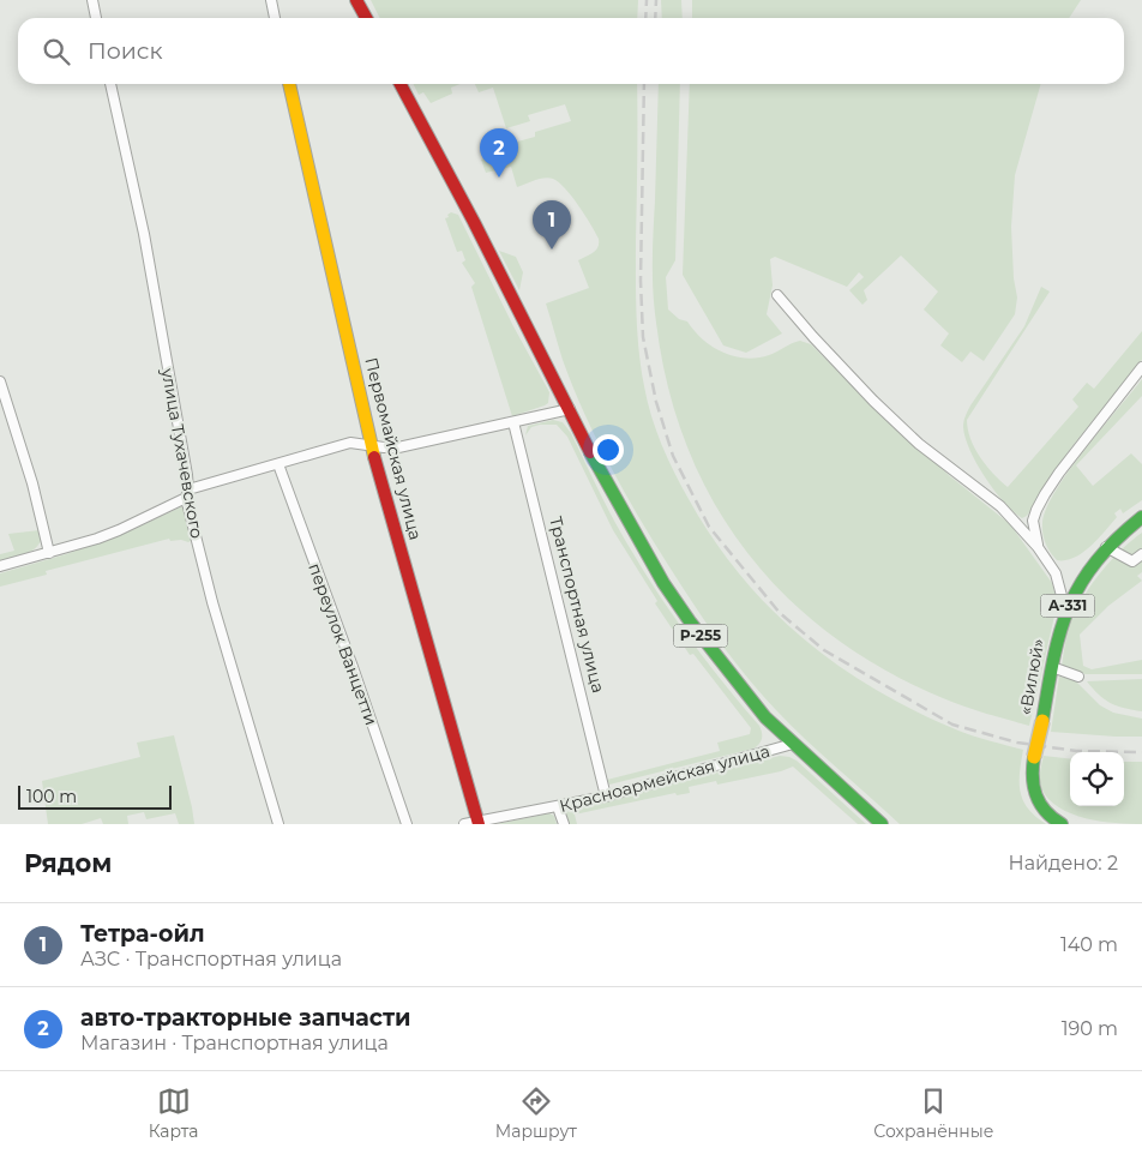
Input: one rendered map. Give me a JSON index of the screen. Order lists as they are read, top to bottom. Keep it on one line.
{"streets":{"main road":["Первомайская улица","А-331","Р-255","«Вилюй»"],"street":["улица Тухачевского","Транспортная улица","переулок Ванцетти","Красноармейская улица"]},"crossings":[["Первомайская улица","Красноармейская улица"],["Транспортная улица","Красноармейская улица"],["Р-255","Красноармейская улица"]],"scale_bar":"100 m","page":{"search":"Поиск","pins":["2","1"],"scale":"100 m","heading":["Рядом","Найдено: 2"],"list":[{"mark":"1","name":"Тетра-ойл","note":"АЗС · Транспортная улица","value":"140 m"},{"mark":"2","name":"авто-тракторные запчасти","note":"Магазин · Транспортная улица","value":"190 m"}],"nav":["Карта","Маршрут","Сохранённые"]}}
